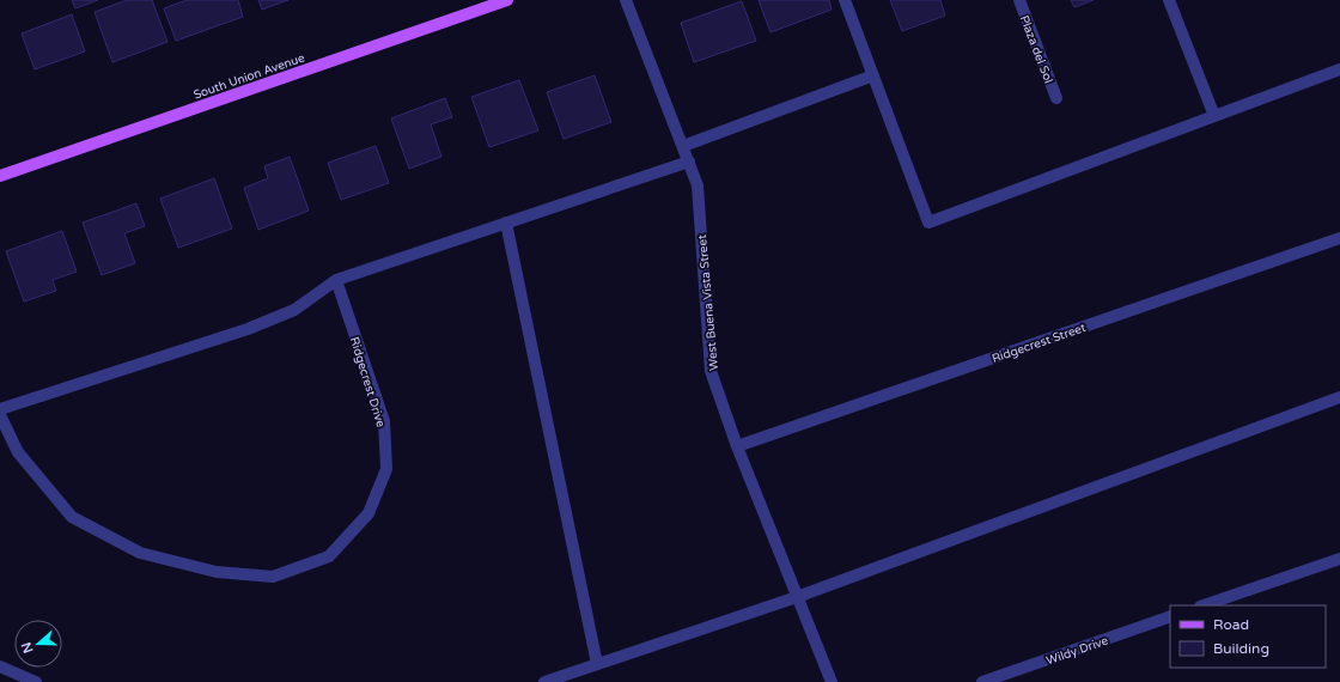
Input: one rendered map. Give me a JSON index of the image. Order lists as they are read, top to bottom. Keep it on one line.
{"streets":{"main road":["South Union Avenue"],"street":["Plaza del Sol","West Buena Vista Street","Ridgecrest Street","Ridgecrest Drive","Wildy Drive"]},"crossings":[["West Buena Vista Street","Ridgecrest Street"]],"legend":["Road","Building"],"north":"left"}
